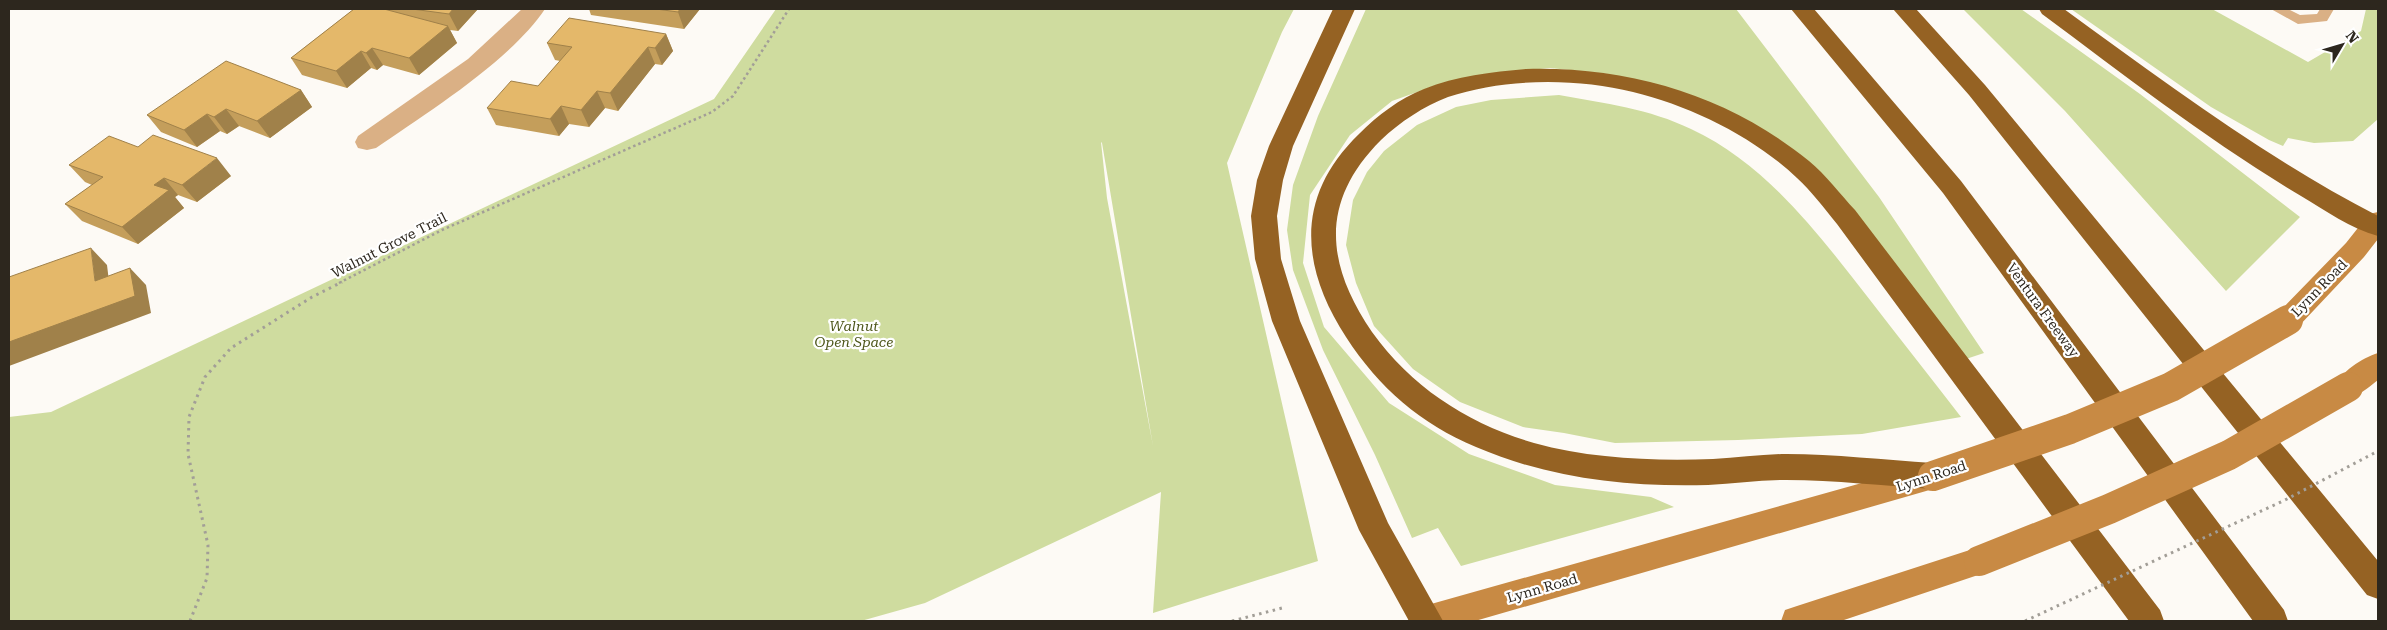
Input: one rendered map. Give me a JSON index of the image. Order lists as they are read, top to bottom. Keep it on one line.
{"streets":{"highway":["Ventura Freeway"],"main road":["Lynn Road"],"path":["Walnut Grove Trail"]},"parks":["Walnut Open Space"],"north":"top right"}
